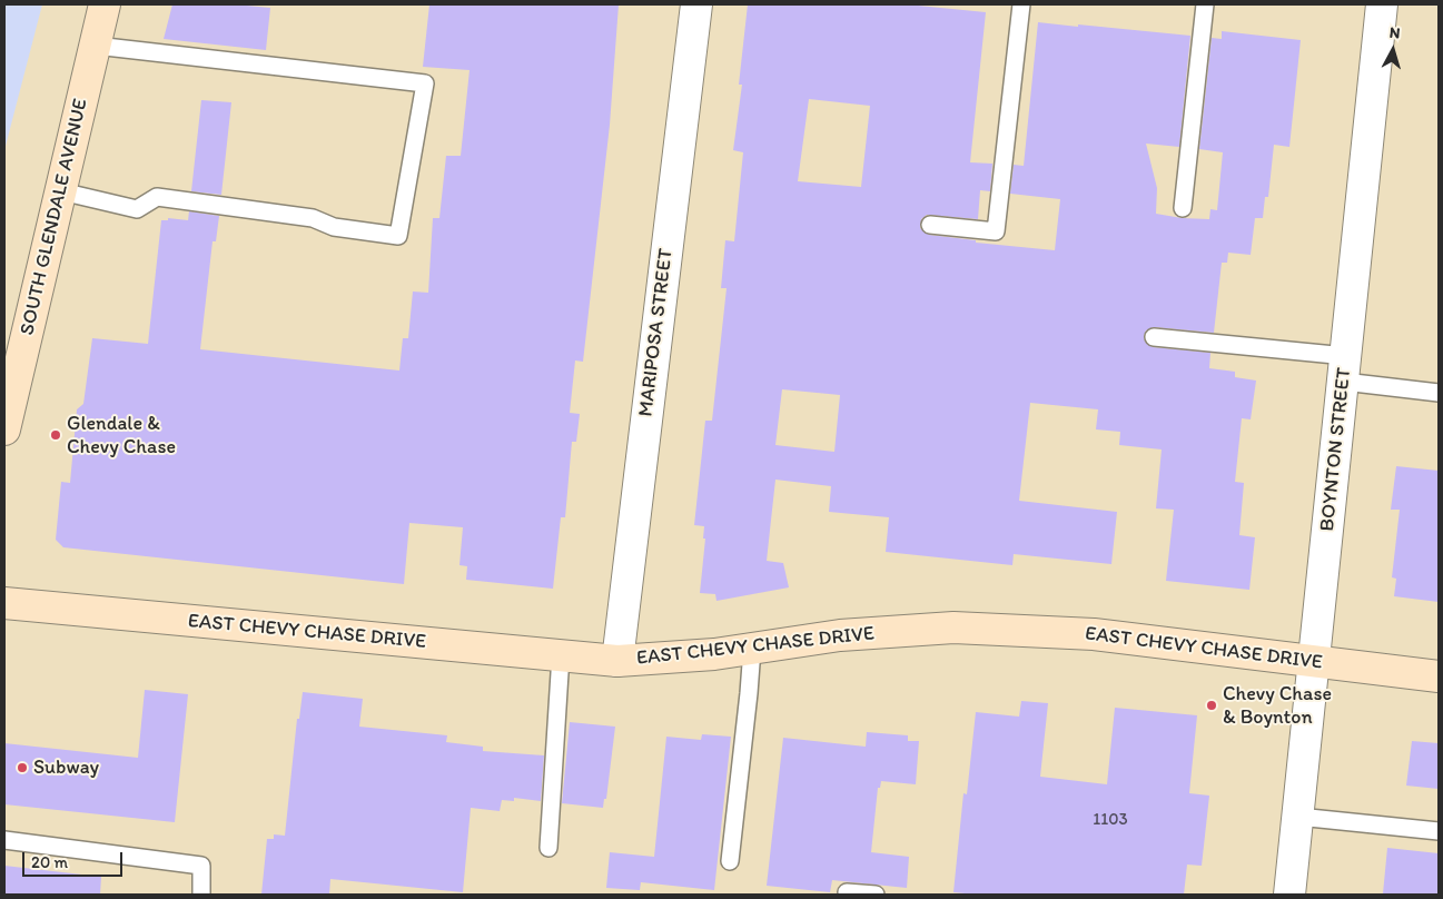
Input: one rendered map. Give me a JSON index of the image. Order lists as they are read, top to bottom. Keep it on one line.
{"streets":{"main road":["SOUTH GLENDALE AVENUE","EAST CHEVY CHASE DRIVE"],"street":["MARIPOSA STREET","BOYNTON STREET"]},"crossings":[["MARIPOSA STREET","EAST CHEVY CHASE DRIVE"],["BOYNTON STREET","EAST CHEVY CHASE DRIVE"]],"places":["Glendale & Chevy Chase","Chevy Chase & Boynton","Subway"],"house_numbers":["1103"],"scale_bar":"20 m","north":"top"}
